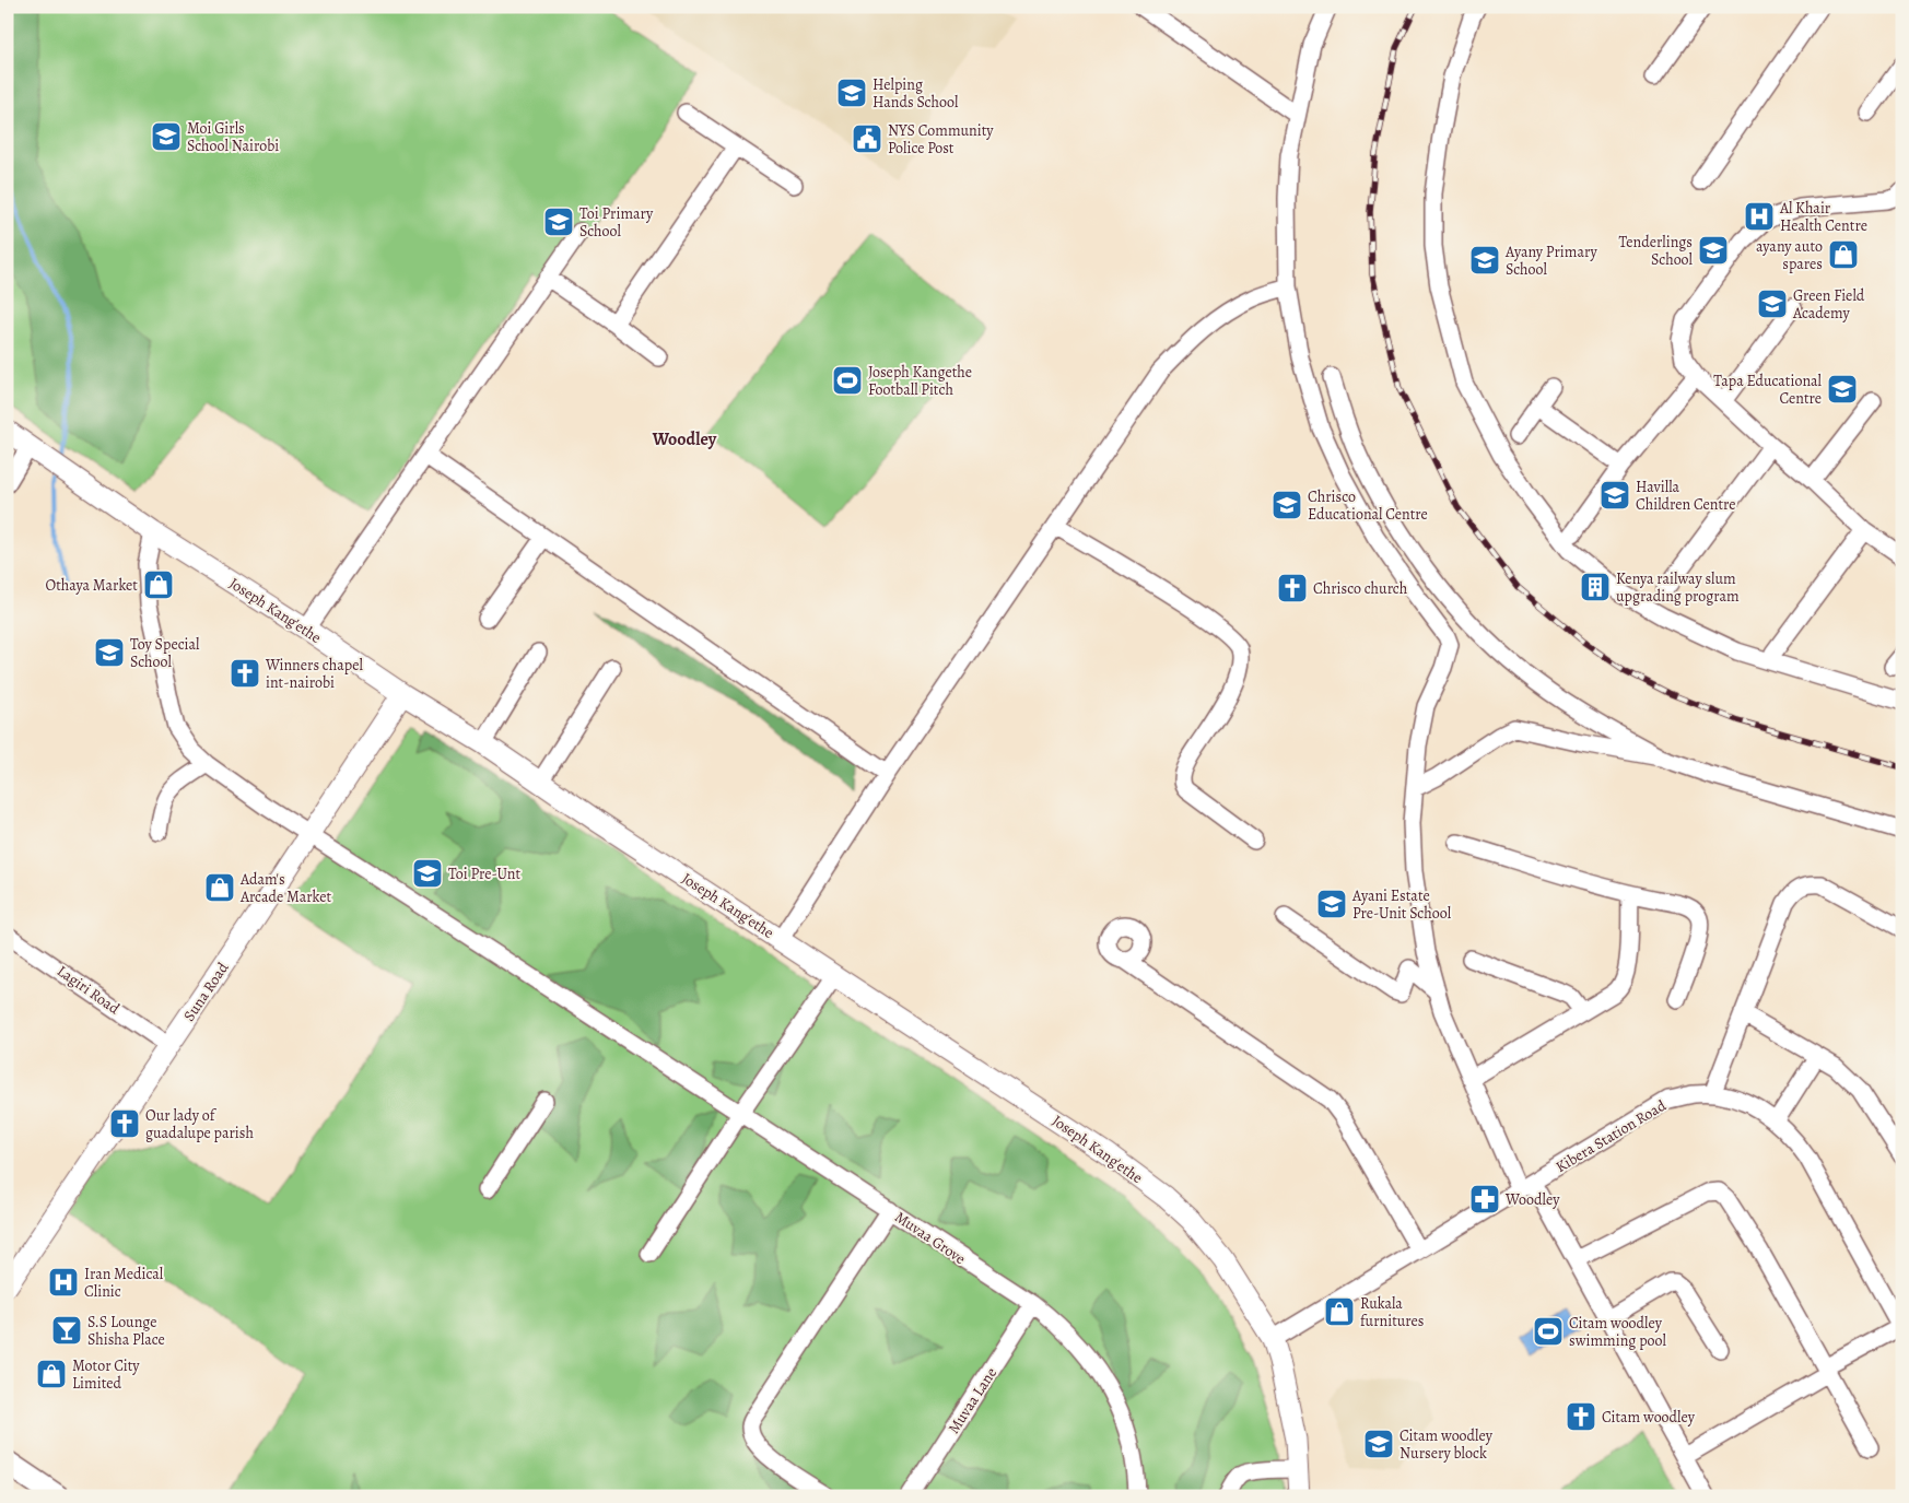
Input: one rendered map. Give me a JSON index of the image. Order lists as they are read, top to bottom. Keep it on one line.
{"streets":{"street":["Joseph Kang'ethe","Lagiri Road","Suna Road","Kibera Station Road","Muvaa Grove","Muvaa Lane"]},"crossings":[["Joseph Kang'ethe","Suna Road"],["Joseph Kang'ethe","Kibera Station Road"],["Lagiri Road","Suna Road"],["Muvaa Grove","Muvaa Lane"]],"districts":["Woodley"],"places":{"school or university":["Helping Hands School","Moi Girls School Nairobi","Toi Primary School","Tenderlings School","Ayany Primary School","Green Field Academy","Tapa Educational Centre","Havilla Children Centre","Chrisco Educational Centre","Toy Special School","Toi Pre-Unt","Ayani Estate Pre-Unit School","Citam woodley Nursery block"],"public building":["NYS Community Police Post"],"hospital":["Al Khair Health Centre","Iran Medical Clinic"],"shop":["ayany auto spares","Othaya Market","Adam's Arcade Market","Rukala furnitures","Motor City Limited"],"sports":["Joseph Kangethe Football Pitch","Citam woodley swimming pool"],"building":["Kenya railway slum upgrading program"],"church":["Chrisco church","Winners chapel int-nairobi","Our lady of guadalupe parish","Citam woodley"],"pharmacy":["Woodley"],"bar":["S.S Lounge Shisha Place"]}}
